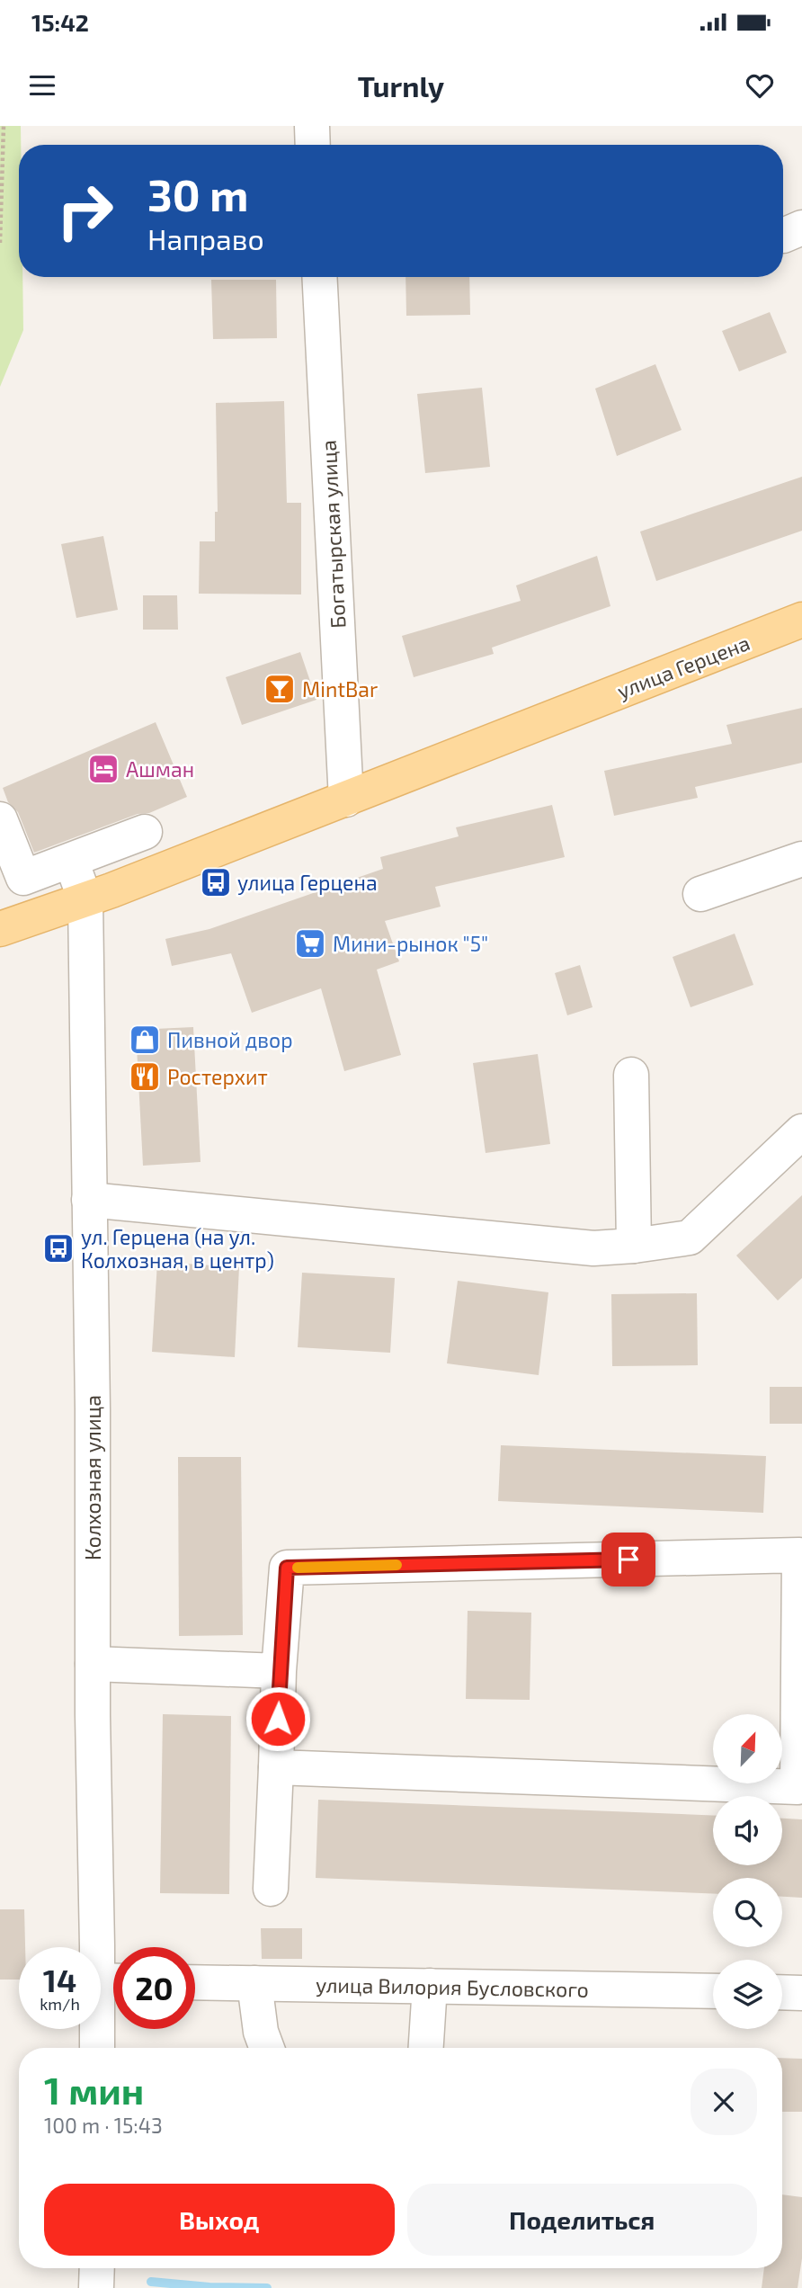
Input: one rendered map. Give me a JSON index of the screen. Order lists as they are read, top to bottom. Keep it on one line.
{"streets":{"main road":["улица Герцена"],"street":["Богатырская улица","Колхозная улица","улица Вилория Бусловского"]},"crossings":[["Богатырская улица","улица Герцена"],["улица Герцена","Колхозная улица"]],"places":{"bar":["MintBar"],"hotel":["Ашман"],"bus stop":["улица Герцена","ул. Герцена (на ул. Колхозная, в центр)"],"supermarket":["Мини-рынок \"5\""],"shop":["Пивной двор"],"restaurant":["Ростерхит"]},"north":"top right","page":{"status":"15:42","header":"Turnly","turn":["30 m","Направо"],"speed":"14 km/h","limit":"20","heading":["1 мин","100 m · 15:43"],"buttons":["Выход","Поделиться"]}}
